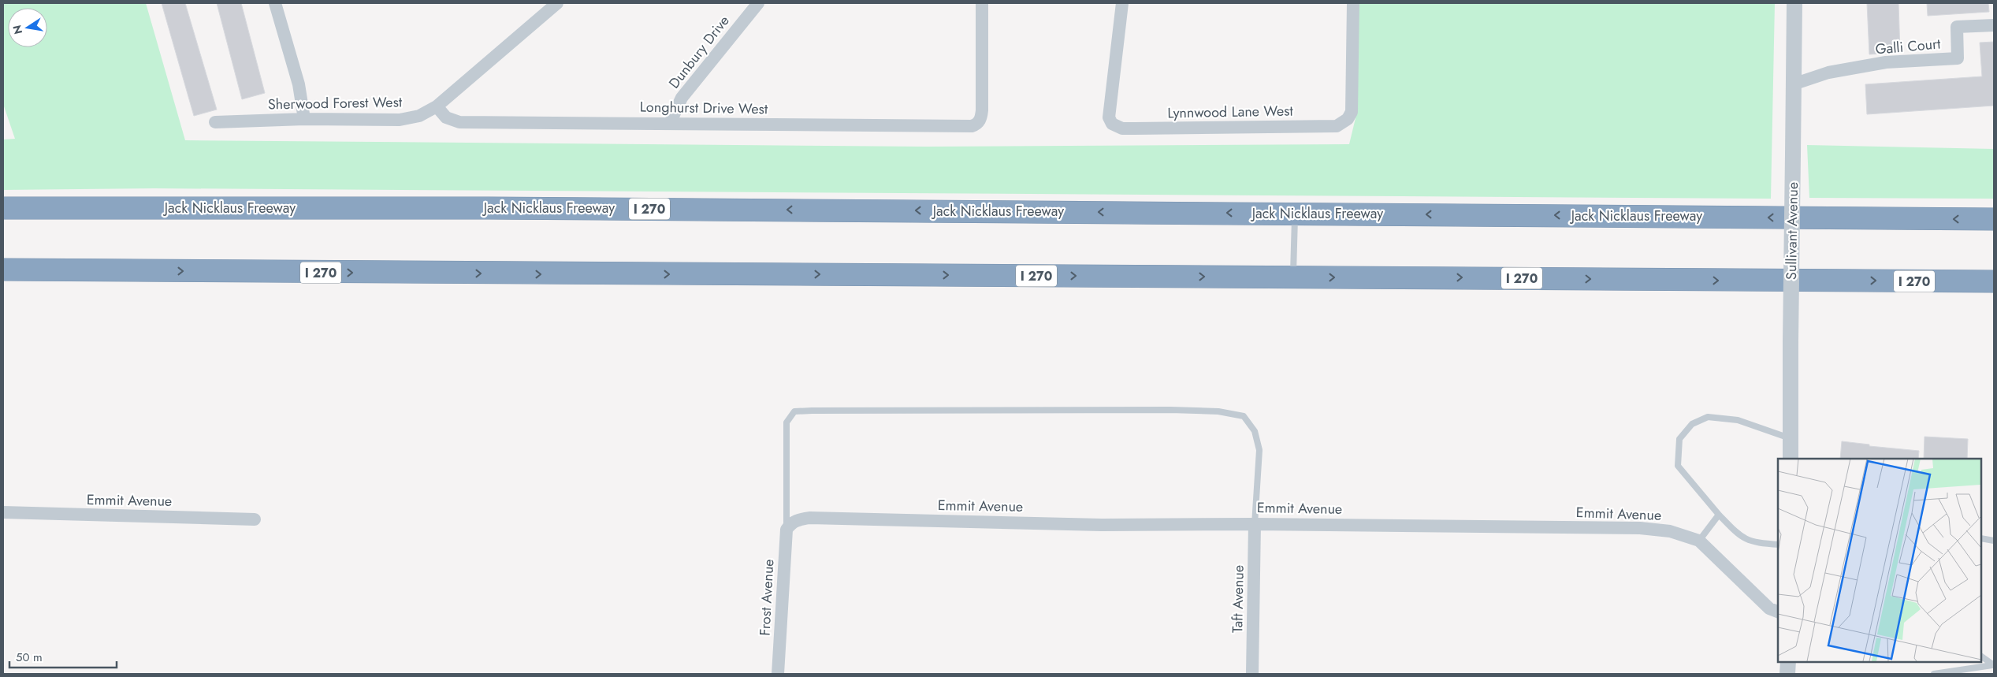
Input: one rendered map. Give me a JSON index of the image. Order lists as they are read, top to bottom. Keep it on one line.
{"streets":{"highway":["Jack Nicklaus Freeway","I 270"],"street":["Galli Court","Dunbury Drive","Sherwood Forest West","Longhurst Drive West","Lynnwood Lane West","Sullivant Avenue","Emmit Avenue","Frost Avenue","Taft Avenue"]},"crossings":[["Galli Court","Sullivant Avenue"],["Dunbury Drive","Longhurst Drive West"],["Sherwood Forest West","Longhurst Drive West"],["Emmit Avenue","Frost Avenue"],["Emmit Avenue","Taft Avenue"]],"scale_bar":"50 m","north":"left"}
